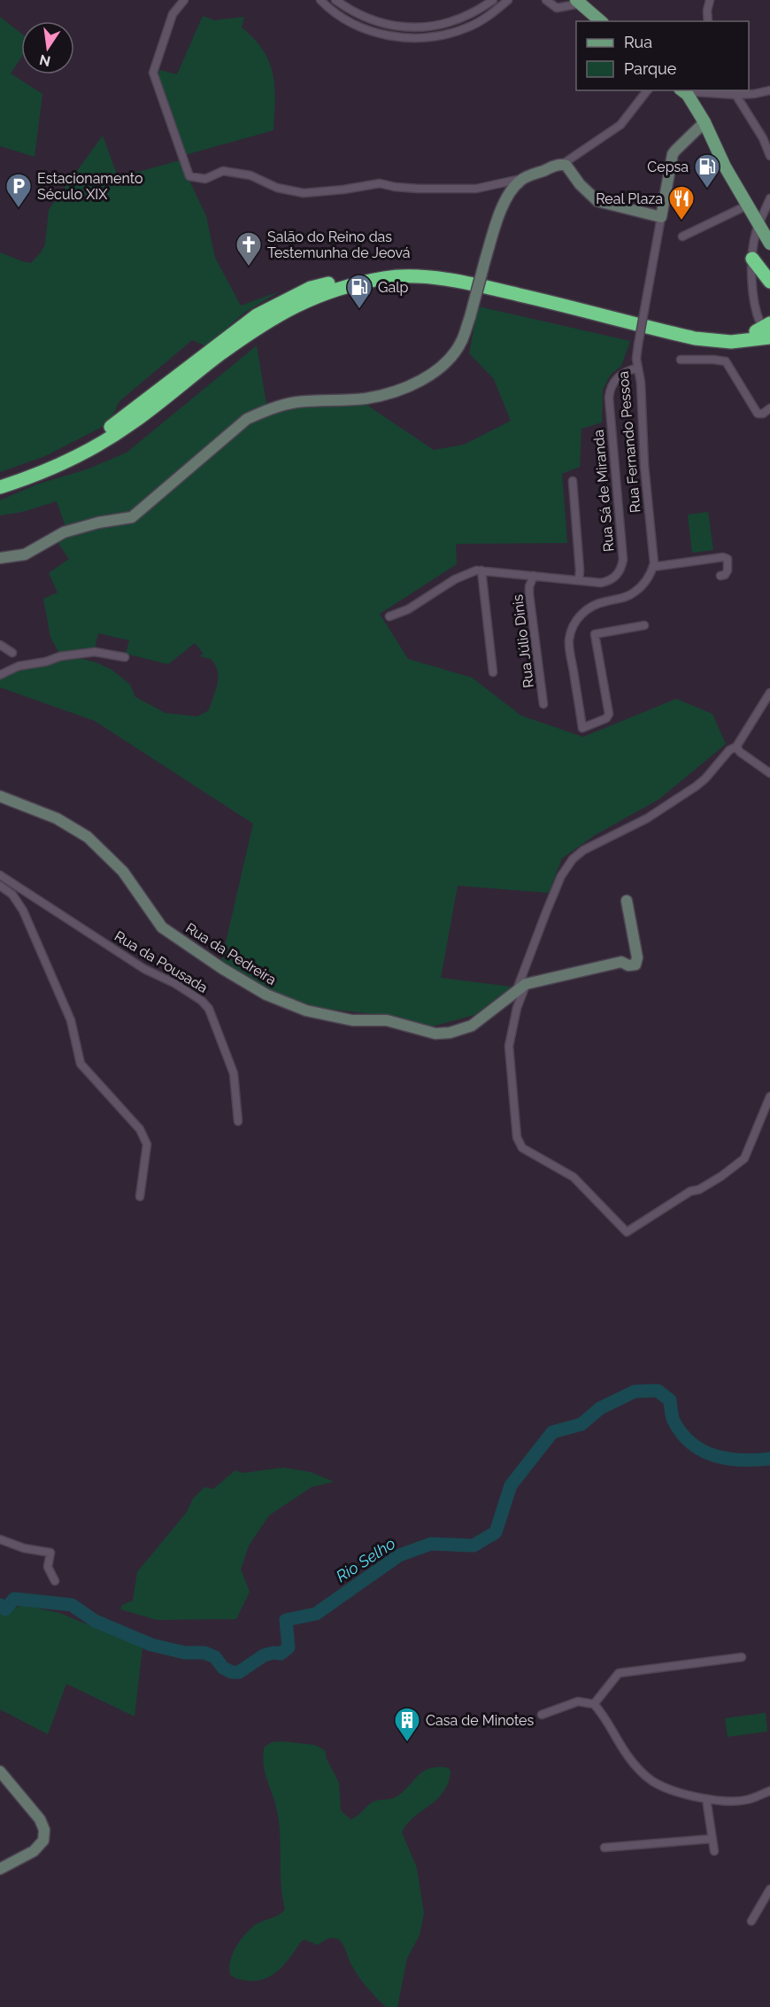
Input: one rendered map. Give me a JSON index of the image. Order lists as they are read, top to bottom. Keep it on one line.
{"streets":{"street":["Rua Fernando Pessoa","Rua Sá de Miranda","Rua Júlio Dinis","Rua da Pedreira","Rua da Pousada"]},"crossings":[["Rua Fernando Pessoa","Rua Sá de Miranda"],["Rua Sá de Miranda","Rua Júlio Dinis"]],"water":["Rio Selho"],"places":{"fuel station":["Cepsa","Galp"],"parking":["Estacionamento Século XIX"],"restaurant":["Real Plaza"],"church":["Salão do Reino das Testemunha de Jeová"],"building":["Casa de Minotes"]},"legend":["Rua","Parque"],"north":"bottom"}
